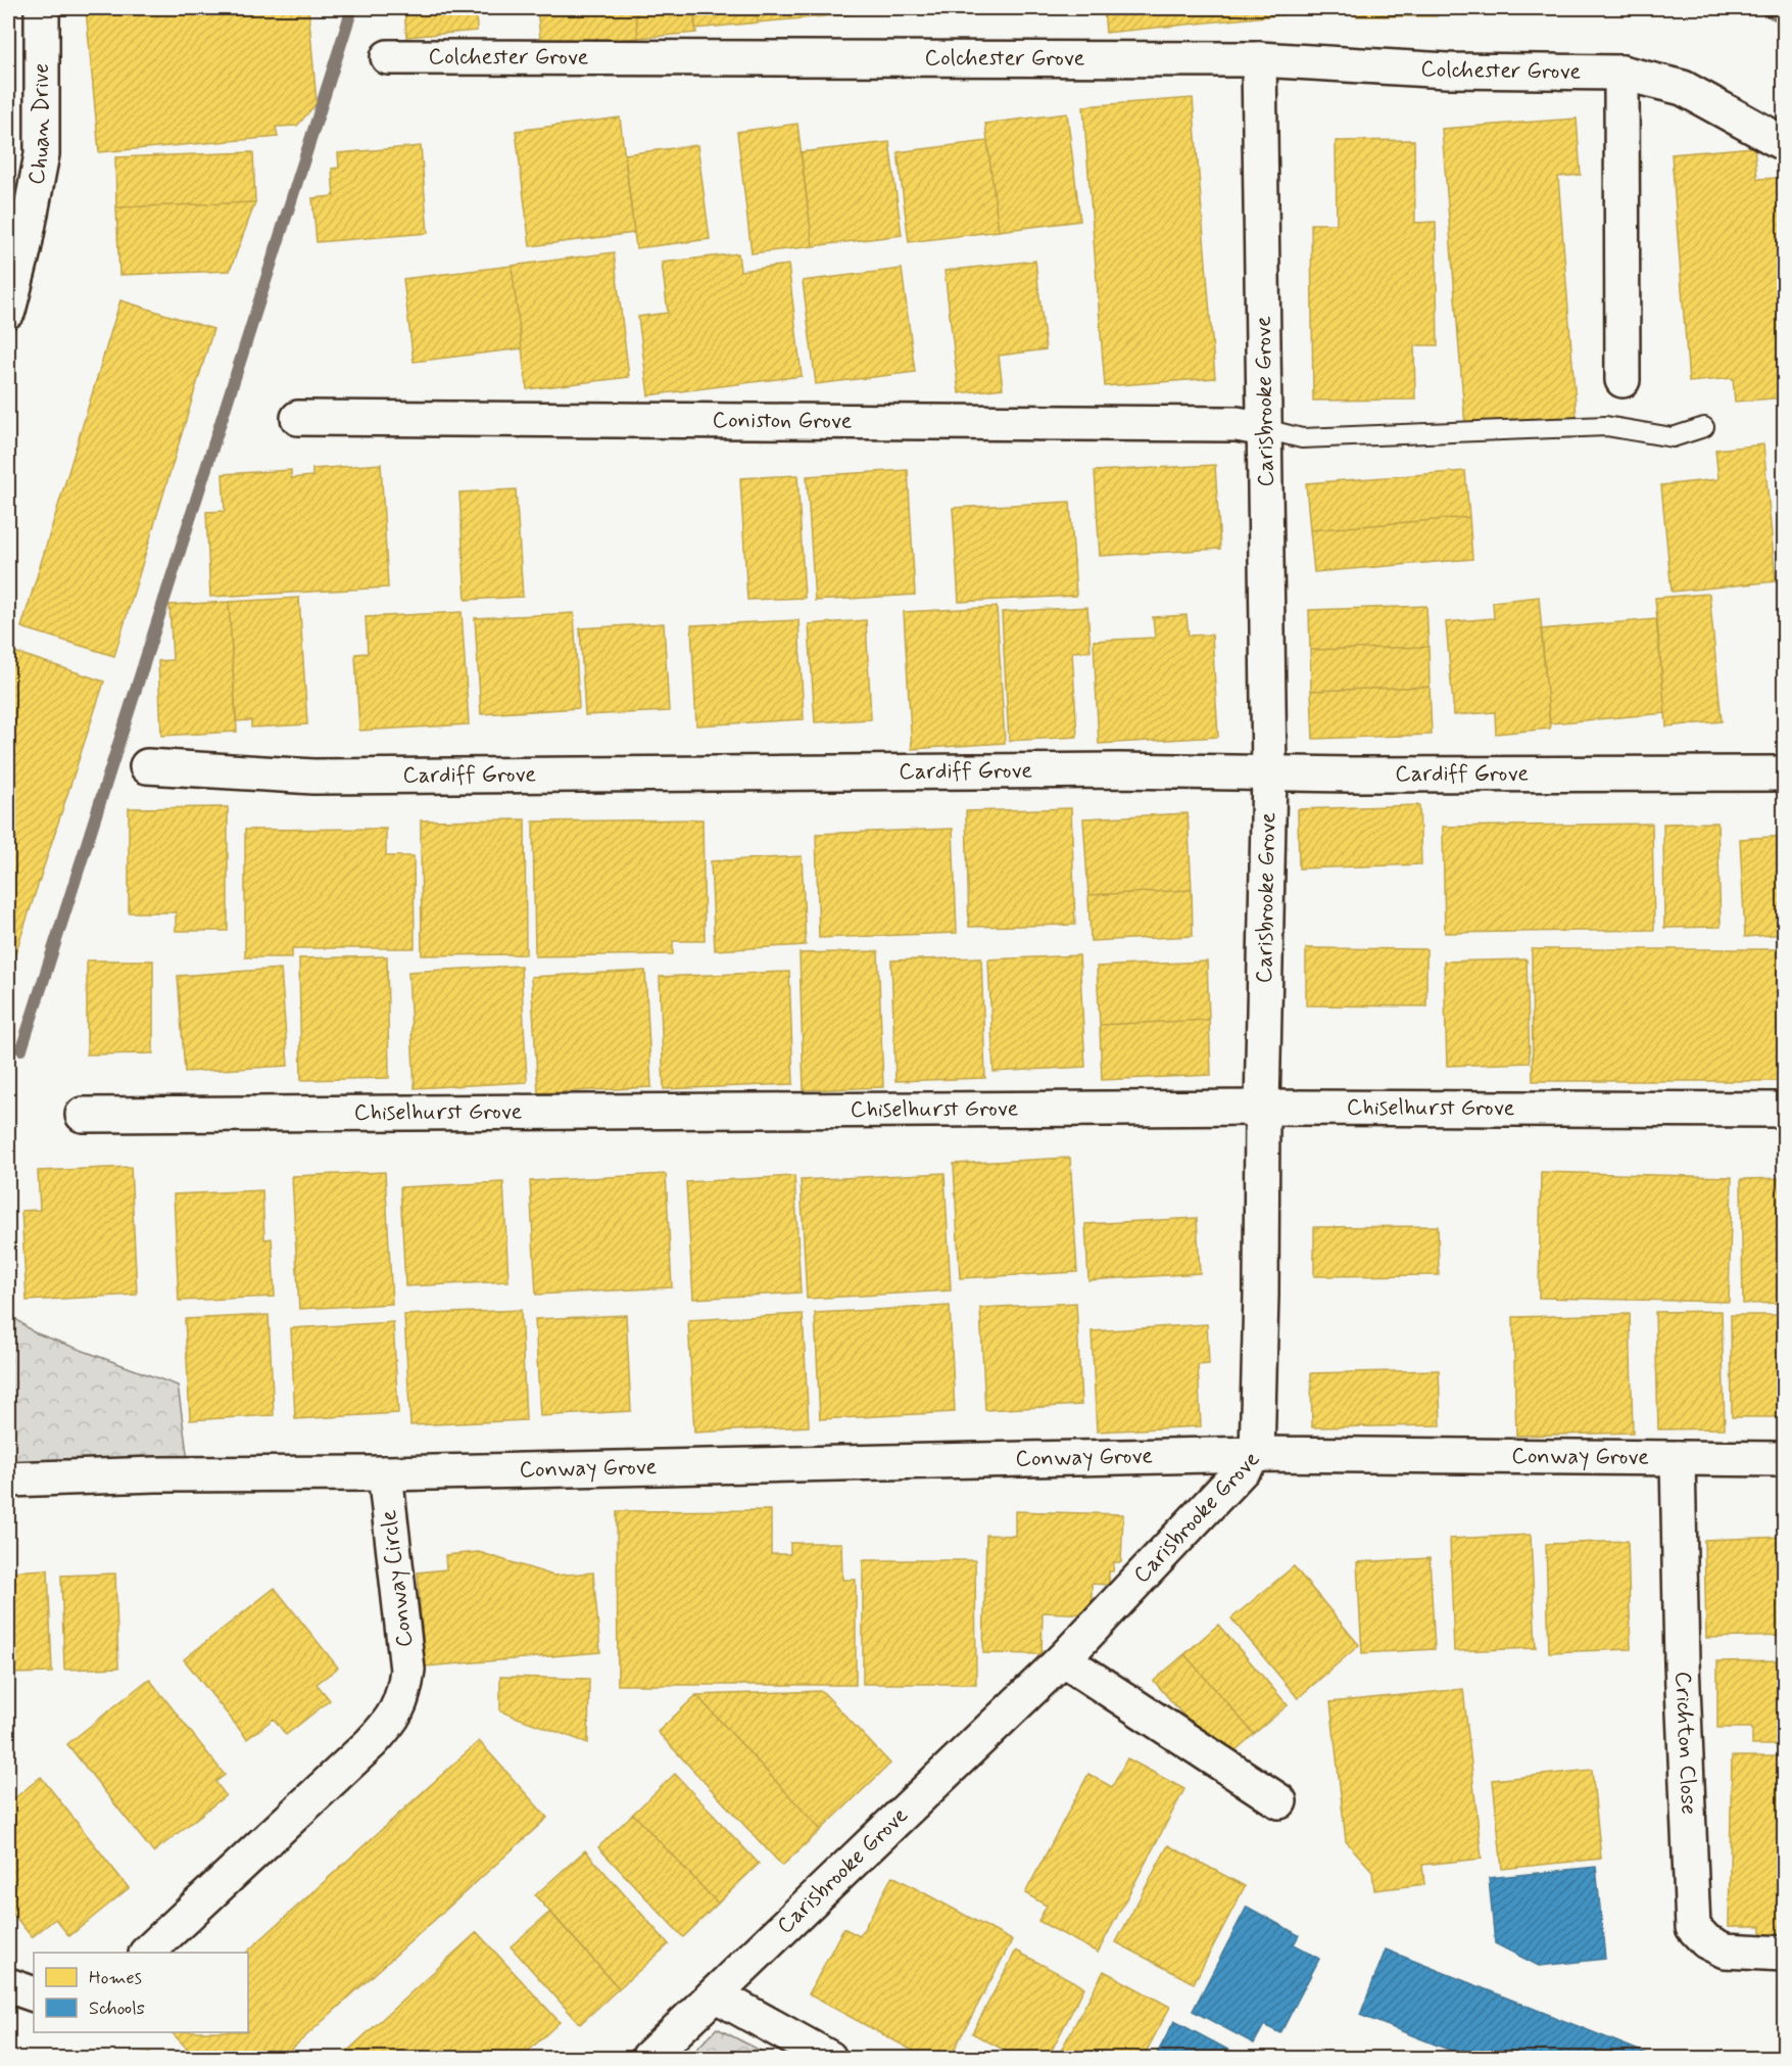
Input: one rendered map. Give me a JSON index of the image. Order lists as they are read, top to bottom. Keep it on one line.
{"streets":{"street":["Colchester Grove","Chuan Drive","Carisbrooke Grove","Coniston Grove","Cardiff Grove","Chiselhurst Grove","Conway Grove","Conway Circle","Crichton Close"]},"crossings":[["Colchester Grove","Carisbrooke Grove"],["Carisbrooke Grove","Coniston Grove"],["Carisbrooke Grove","Cardiff Grove"],["Carisbrooke Grove","Chiselhurst Grove"],["Carisbrooke Grove","Conway Grove"],["Conway Grove","Conway Circle"],["Conway Grove","Crichton Close"]],"legend":["Homes","Schools"]}
